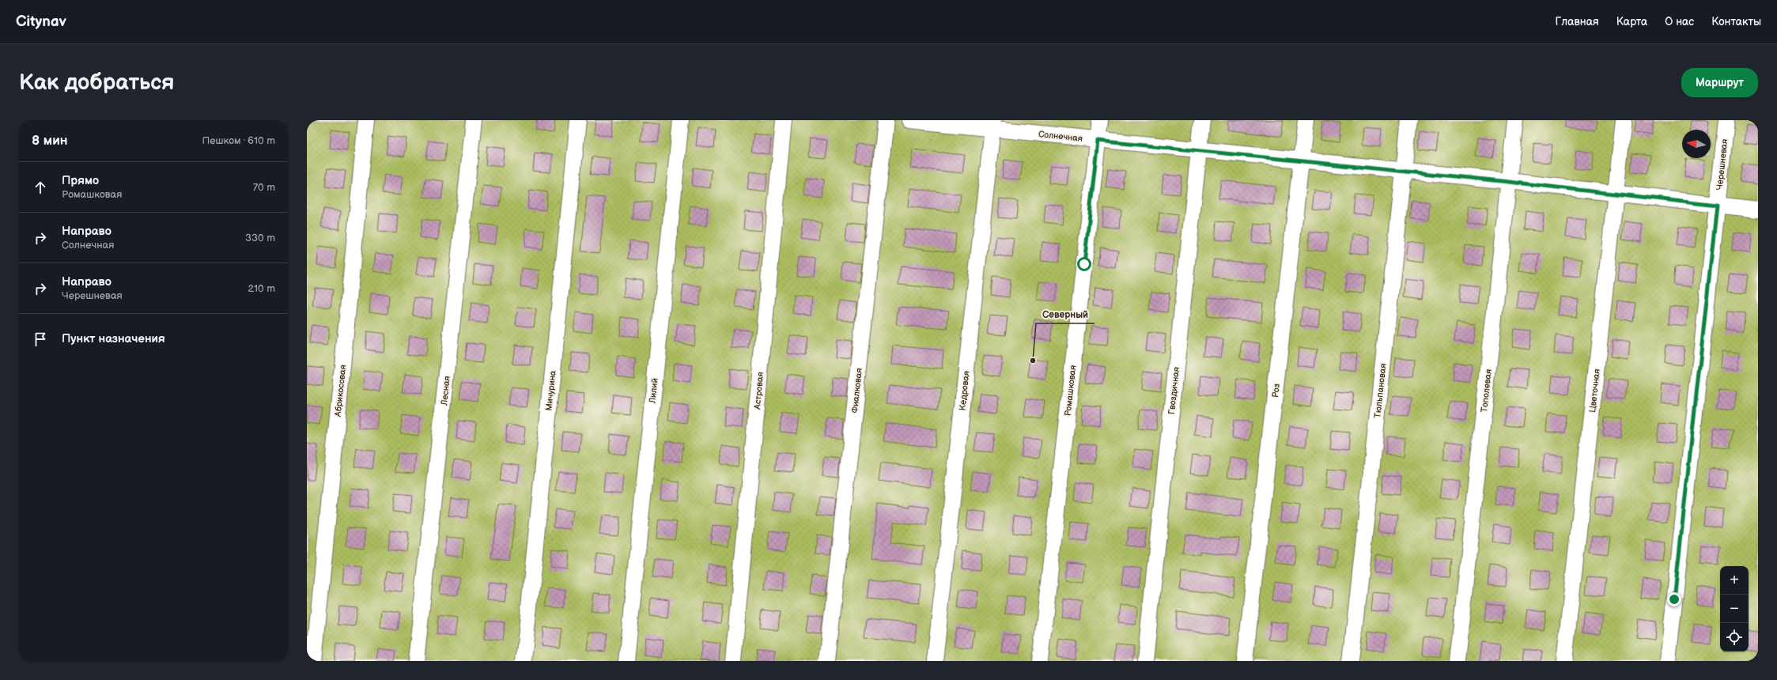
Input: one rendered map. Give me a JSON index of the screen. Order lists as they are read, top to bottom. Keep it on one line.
{"streets":{"street":["Солнечная","Черешневая","Абрикосовая","Лесная","Мичурина","Лилий","Астровая","Фиалковая","Кедровая","Ромашковая","Гвоздичная","Роз","Тюльпановая","Тополевая","Цветочная"]},"crossings":[["Солнечная","Черешневая"],["Солнечная","Кедровая"],["Солнечная","Ромашковая"],["Солнечная","Гвоздичная"],["Солнечная","Роз"],["Солнечная","Тюльпановая"],["Солнечная","Тополевая"],["Солнечная","Цветочная"]],"places":["Северный"],"north":"left","page":{"header":"Citynav","nav":["Главная","Карта","О нас","Контакты"],"buttons":"Маршрут","title":"Как добраться","heading":["8 мин","Пешком · 610 m"],"list":[["Прямо","Ромашковая","70 m"],["Направо","Солнечная","330 m"],["Направо","Черешневая","210 m"],"Пункт назначения"],"map_buttons":["+","−"]}}
